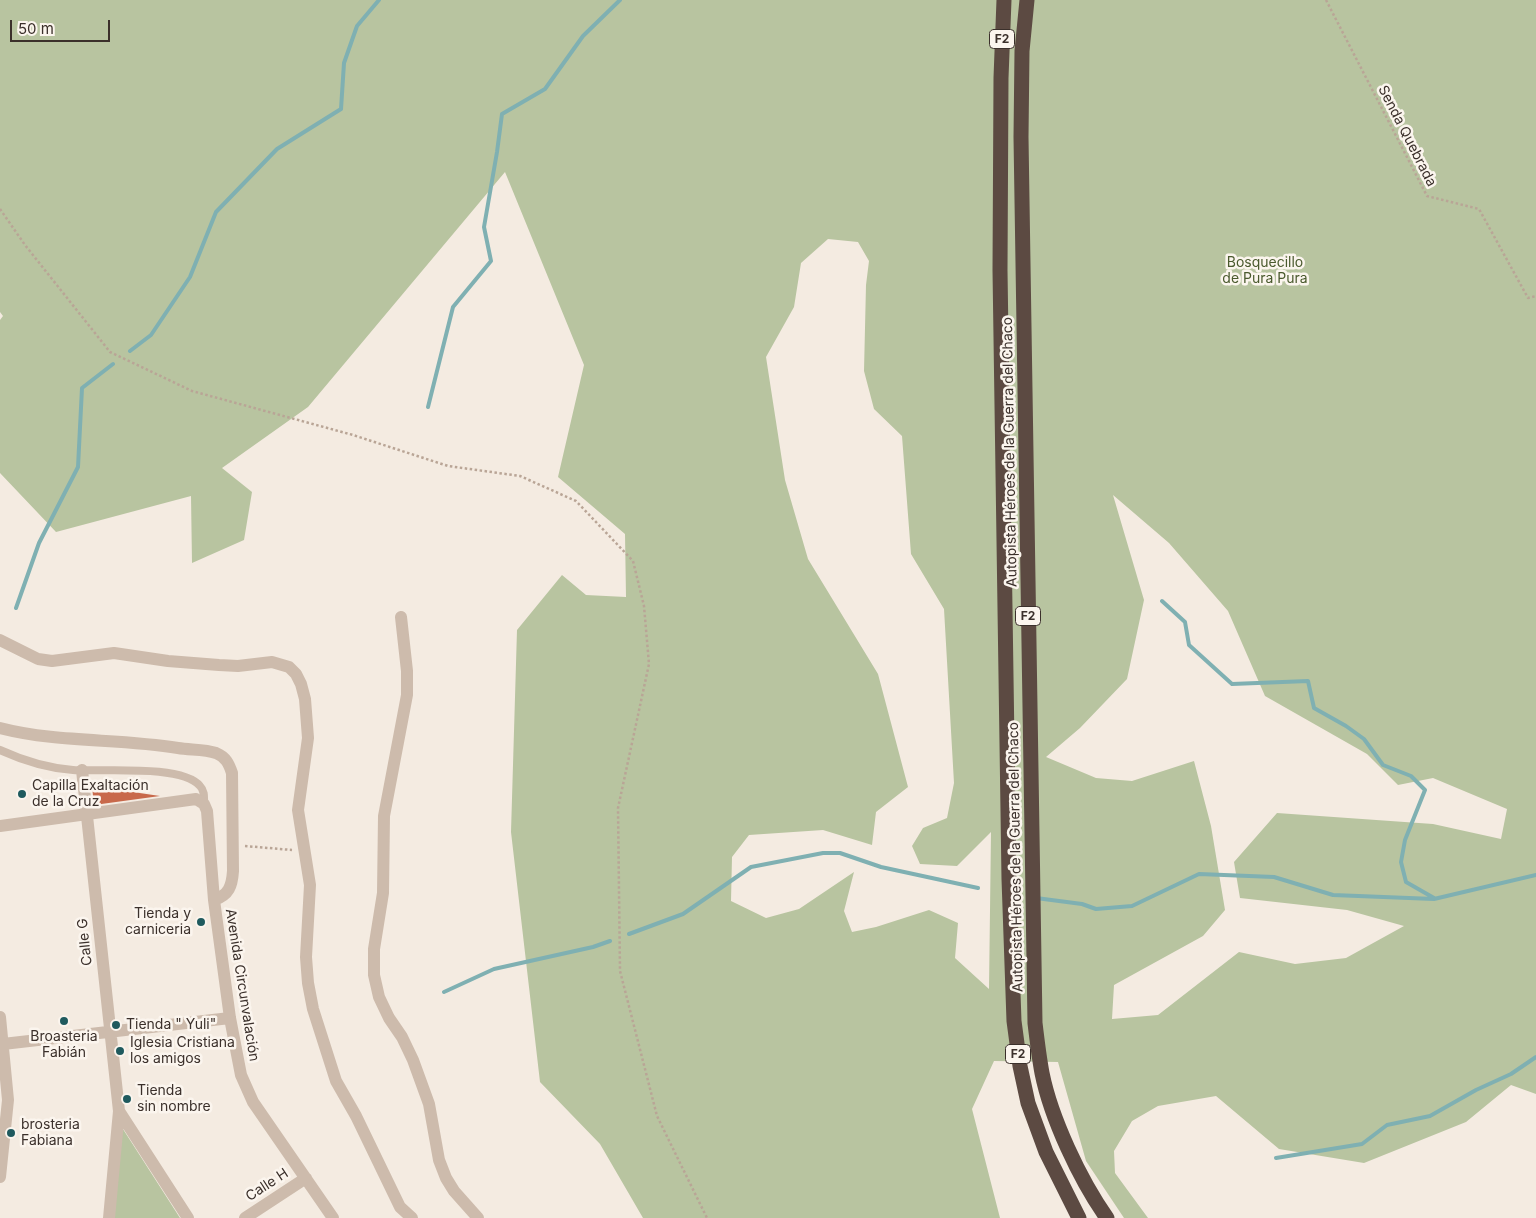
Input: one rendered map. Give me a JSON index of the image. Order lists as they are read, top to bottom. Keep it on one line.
{"streets":{"highway":["F2","Autopista Héroes de la Guerra del Chaco"],"street":["Calle G","Avenida Circunvalación","Calle H"],"path":["Senda Quebrada"]},"crossings":[["Avenida Circunvalación","Calle H"]],"parks":["Bosquecillo de Pura Pura"],"places":["Capilla Exaltación de la Cruz","Tienda y carniceria","Broasteria Fabián","Tienda \" Yuli\"","Iglesia Cristiana los amigos","Tienda sin nombre","brosteria Fabiana"],"scale_bar":"50 m"}
